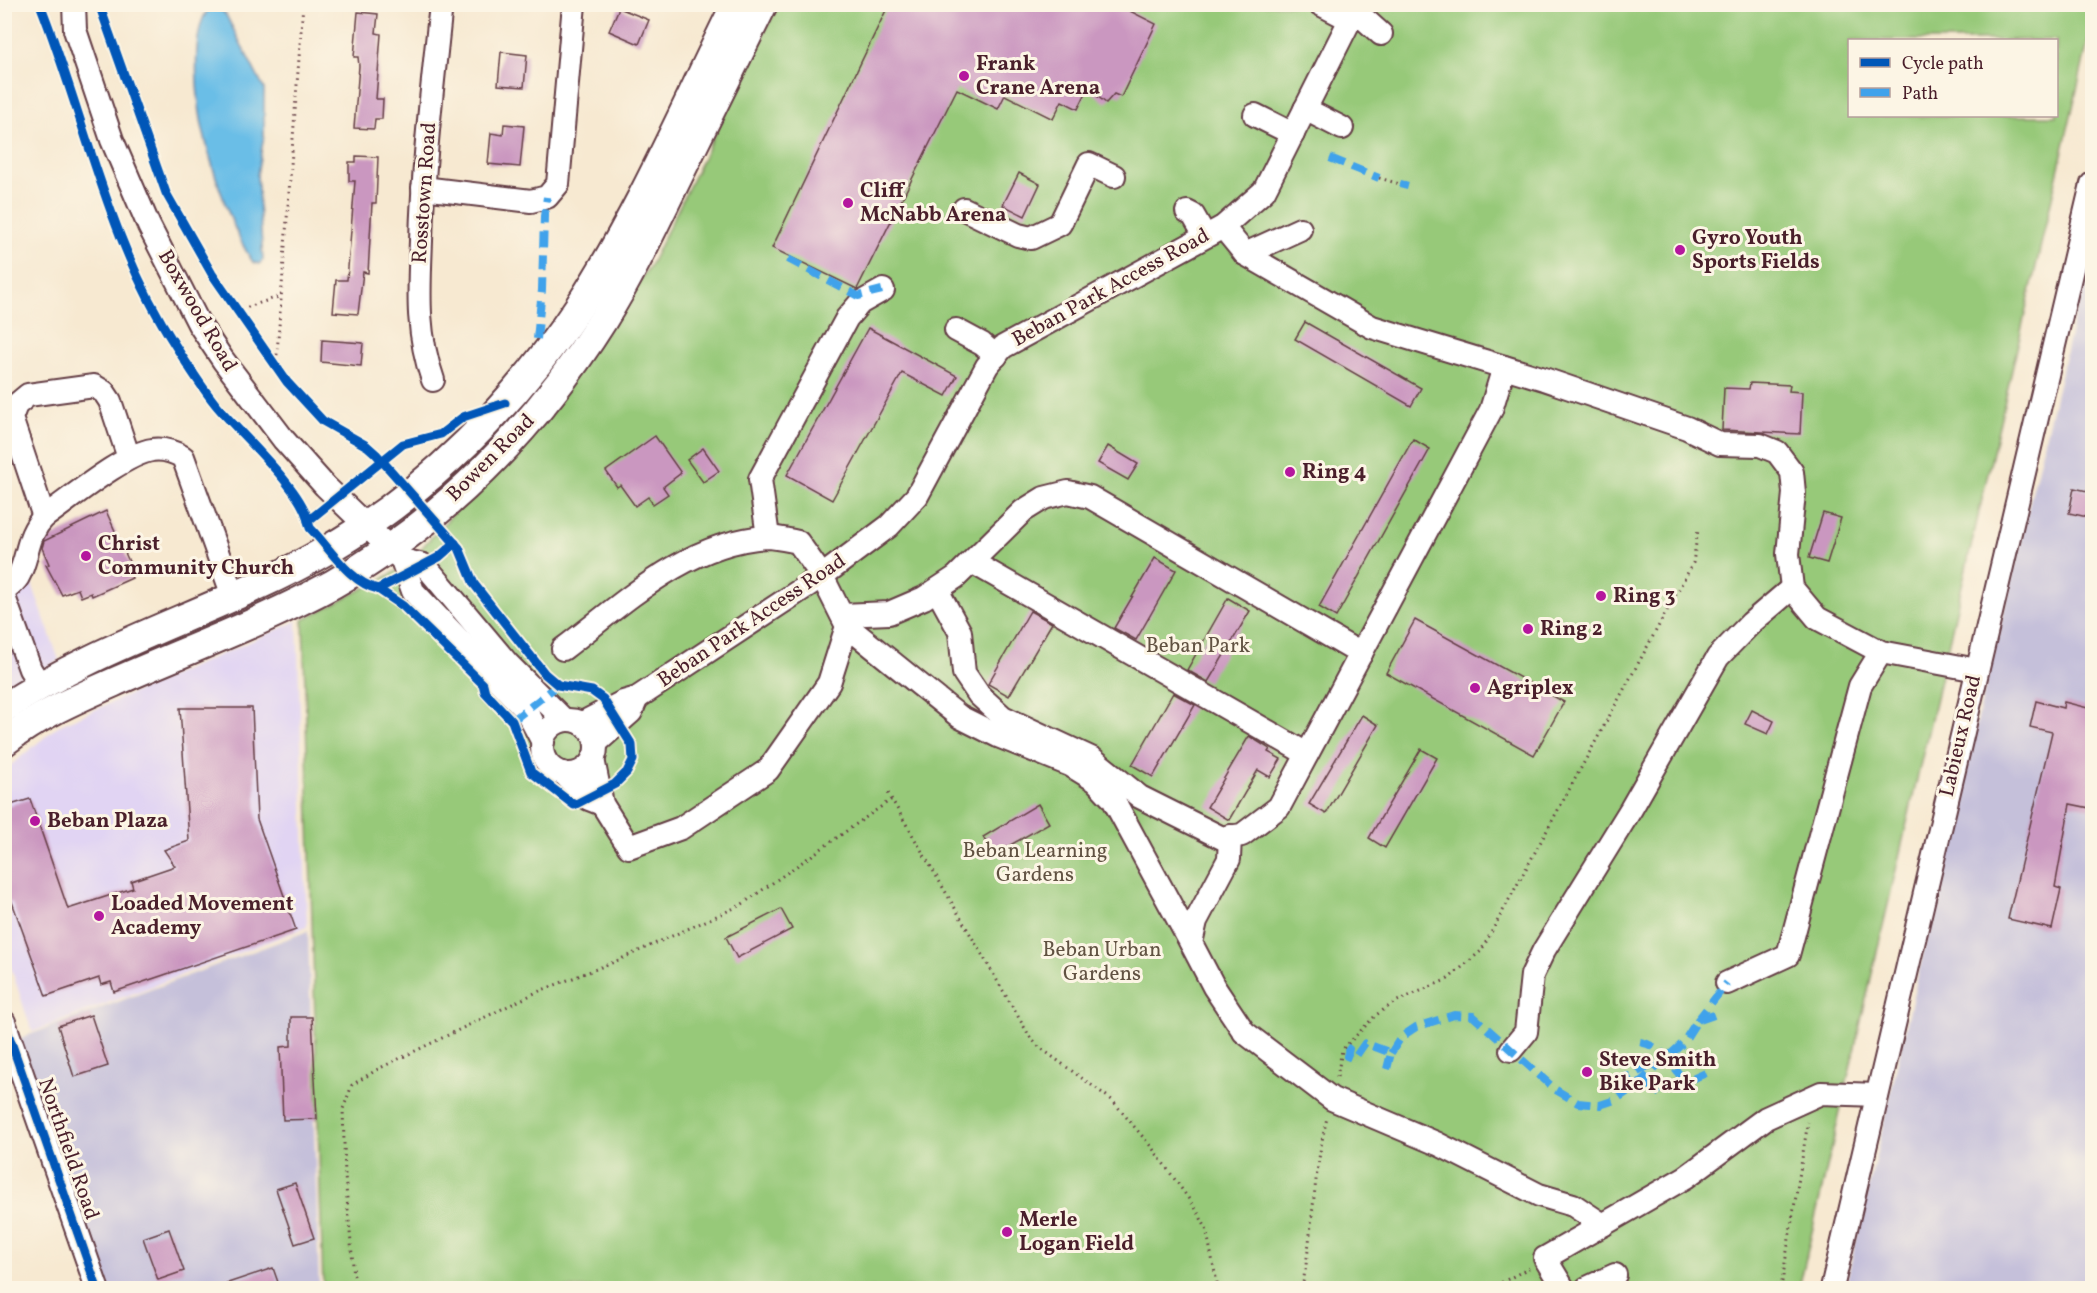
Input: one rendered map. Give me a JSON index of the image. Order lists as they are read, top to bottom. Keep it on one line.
{"streets":{"main road":["Bowen Road"],"street":["Rosstown Road","Beban Park Access Road","Boxwood Road","Labieux Road","Northfield Road"]},"crossings":[["Boxwood Road","Bowen Road"]],"parks":["Beban Park","Beban Learning Gardens","Beban Urban Gardens"],"places":["Frank Crane Arena","Cliff McNabb Arena","Gyro Youth Sports Fields","Ring 4","Christ Community Church","Ring 3","Ring 2","Agriplex","Beban Plaza","Loaded Movement Academy","Steve Smith Bike Park","Merle Logan Field"],"legend":["Cycle path","Path"]}
